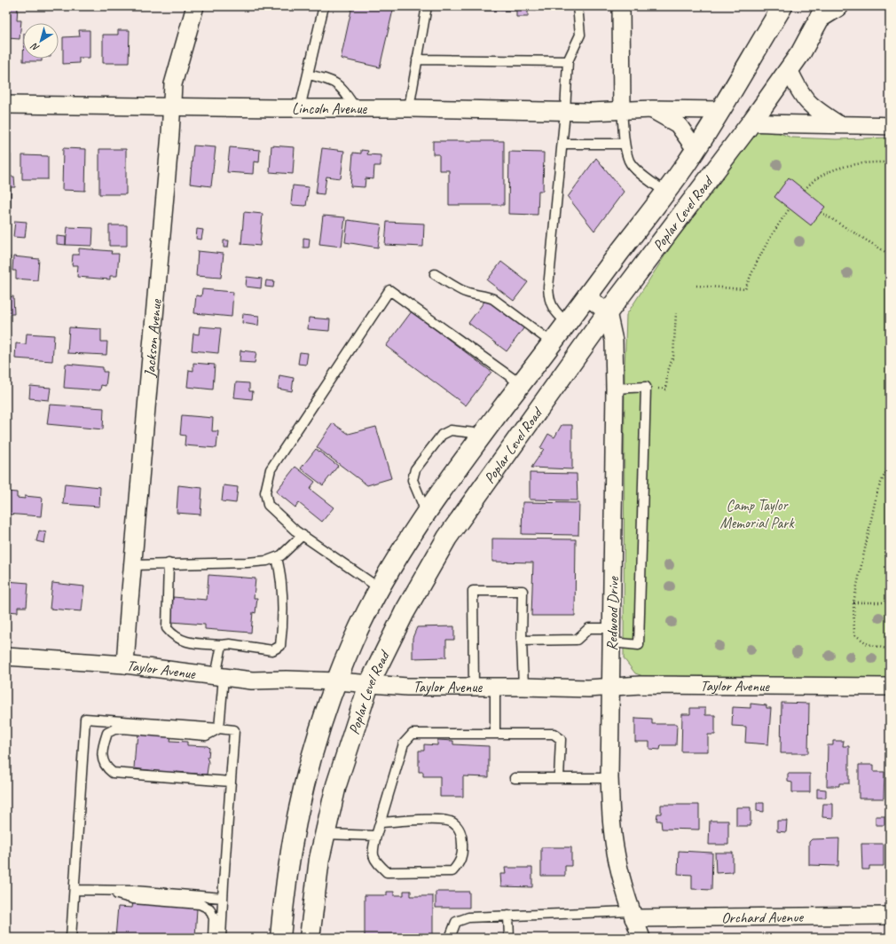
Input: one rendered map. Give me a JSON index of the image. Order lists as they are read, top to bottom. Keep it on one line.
{"streets":{"main road":["Poplar Level Road"],"street":["Lincoln Avenue","Jackson Avenue","Redwood Drive","Taylor Avenue","Orchard Avenue"]},"crossings":[["Lincoln Avenue","Poplar Level Road"],["Lincoln Avenue","Jackson Avenue"],["Poplar Level Road","Redwood Drive"],["Poplar Level Road","Taylor Avenue"],["Jackson Avenue","Taylor Avenue"],["Redwood Drive","Taylor Avenue"],["Redwood Drive","Orchard Avenue"]],"parks":["Camp Taylor Memorial Park"],"north":"bottom left"}
